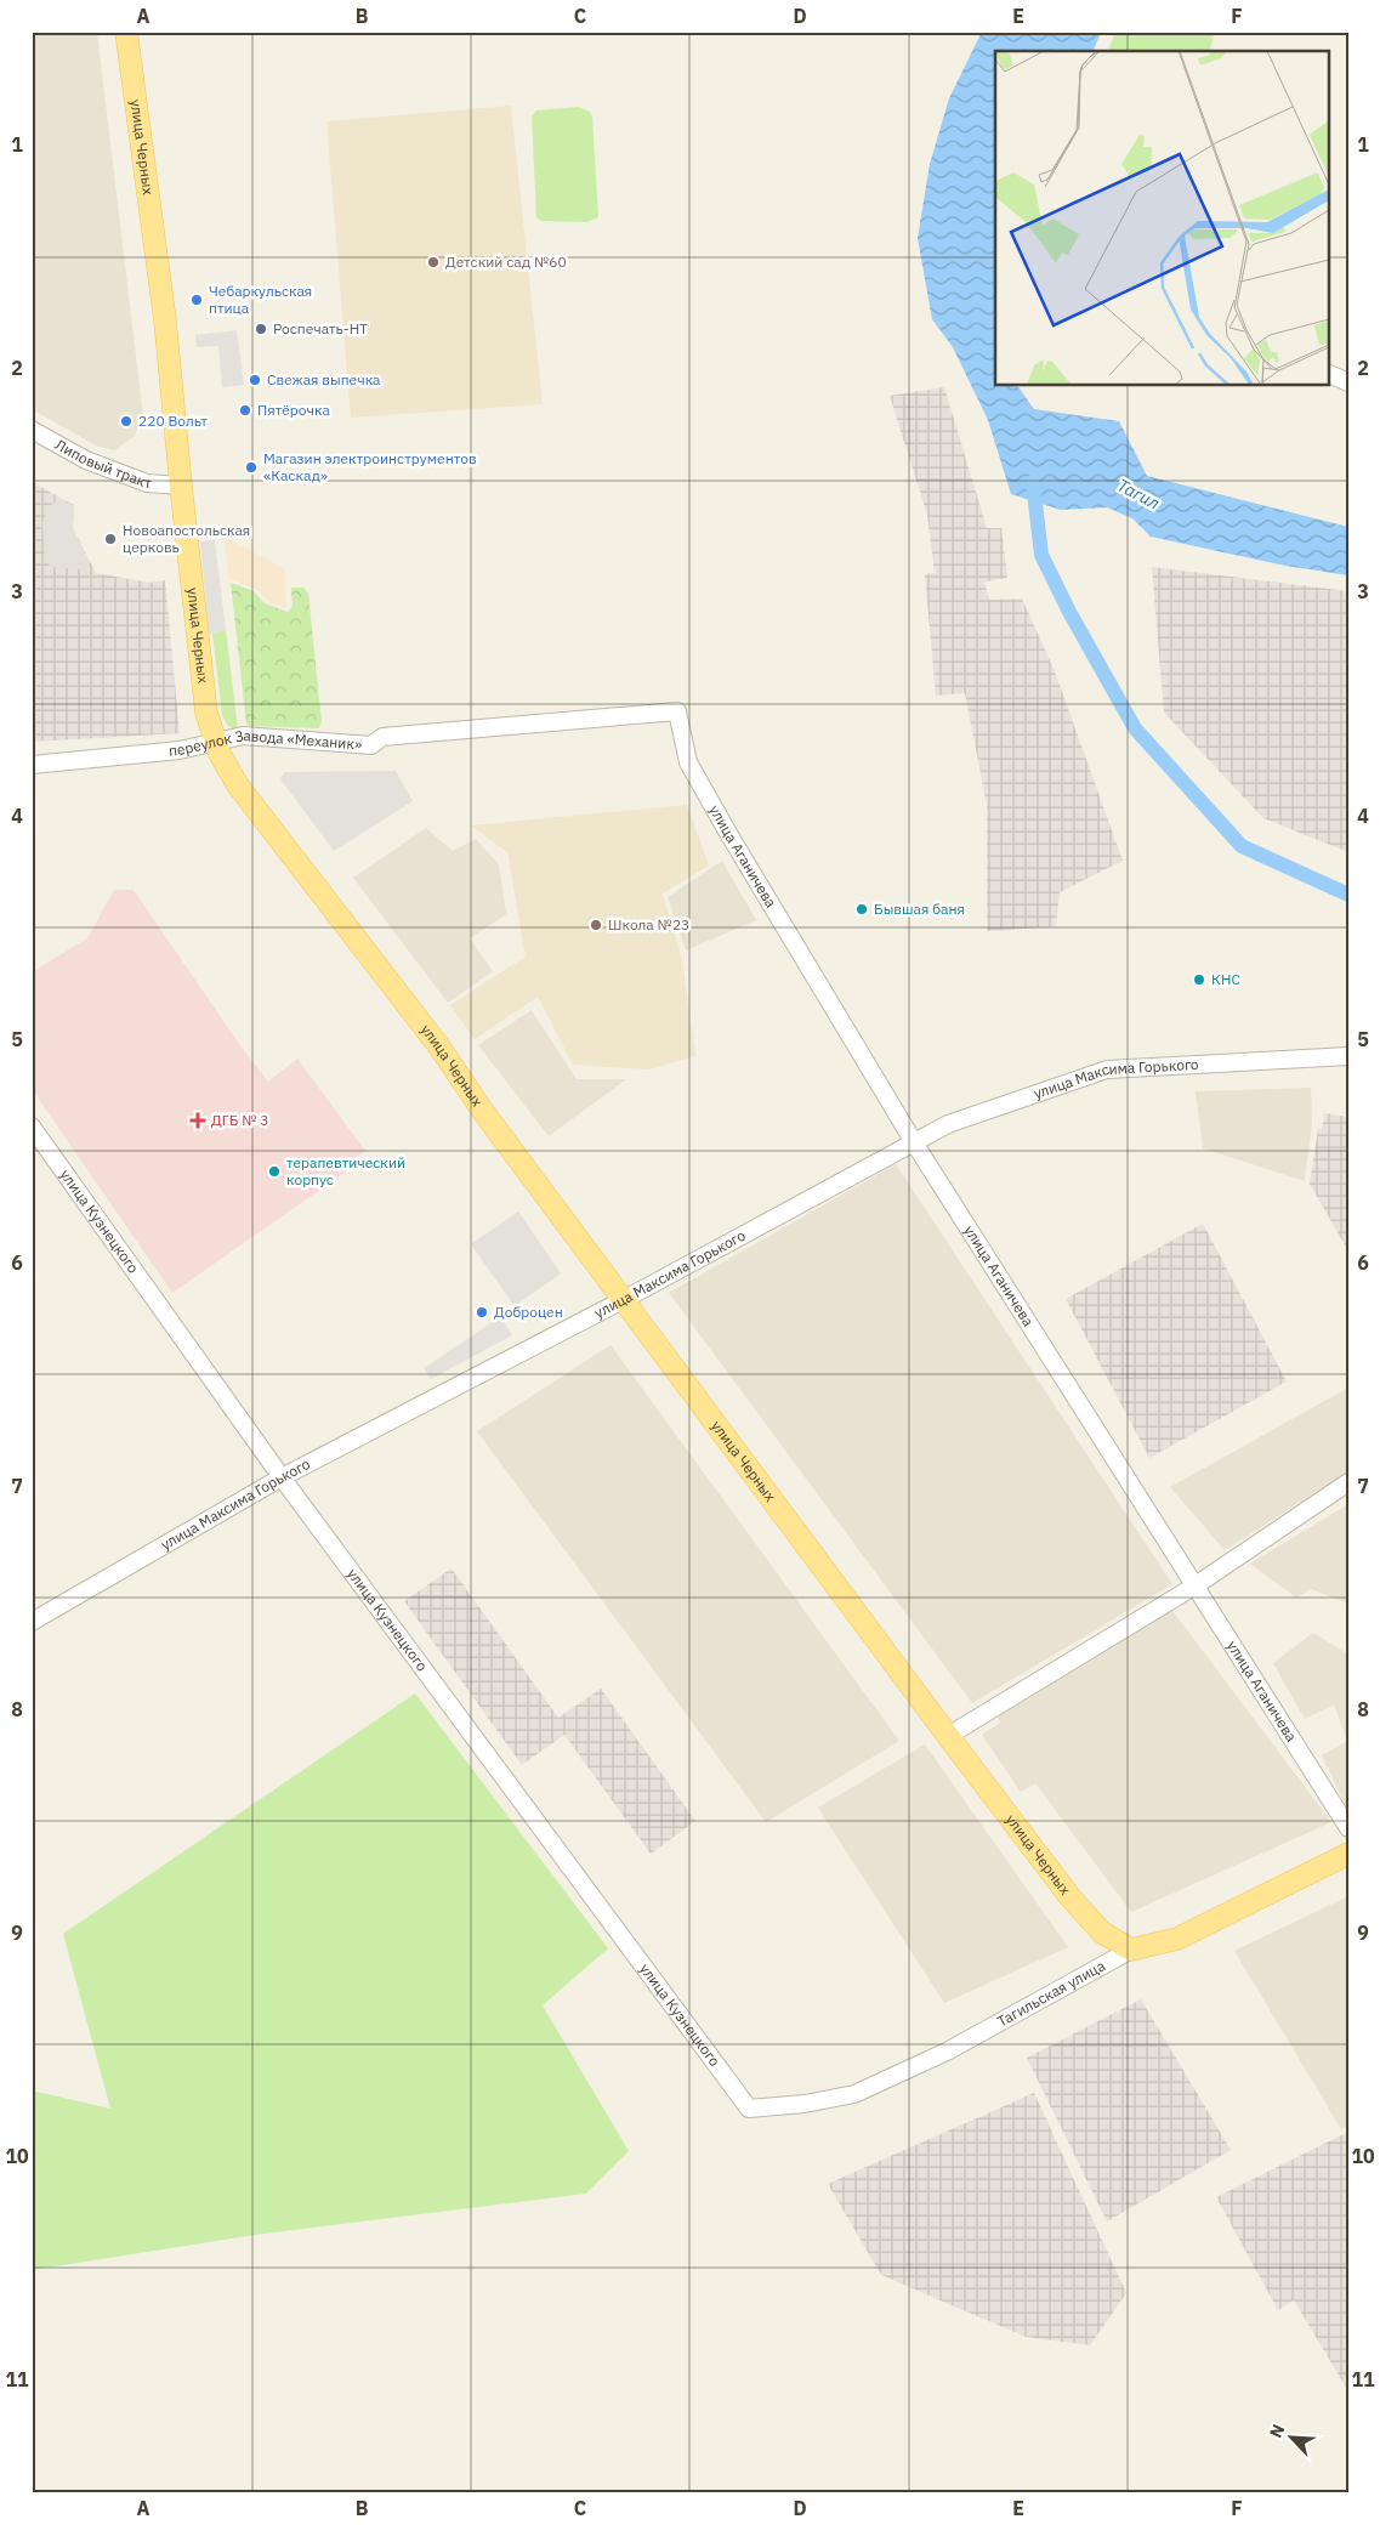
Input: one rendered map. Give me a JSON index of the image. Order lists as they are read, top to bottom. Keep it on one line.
{"streets":{"main road":["улица Черных","Тагильская улица"],"street":["Липовый тракт","переулок Завода «Механик»","улица Аганичева","улица Максима Горького","улица Кузнецкого"]},"crossings":[["улица Черных","Липовый тракт"],["улица Черных","переулок Завода «Механик»"],["улица Черных","улица Максима Горького"],["улица Черных","Тагильская улица"],["переулок Завода «Механик»","улица Аганичева"],["улица Аганичева","улица Максима Горького"],["улица Максима Горького","улица Кузнецкого"],["улица Кузнецкого","Тагильская улица"]],"water":["Тагил"],"places":{"other":["Детский сад №60","Чебаркульская птица","Роспечать-НТ","Свежая выпечка","Пятёрочка","220 Вольт","Магазин электроинструментов «Каскад»","Новоапостольская церковь","Бывшая баня","Школа №23","КНС","терапевтический корпус","Доброцен"],"health":["ДГБ № 3"]},"north":"top left","grid":{"columns":["A","B","C","D","E","F"],"rows":["1","2","3","4","5","6","7","8","9","10","11"]}}
